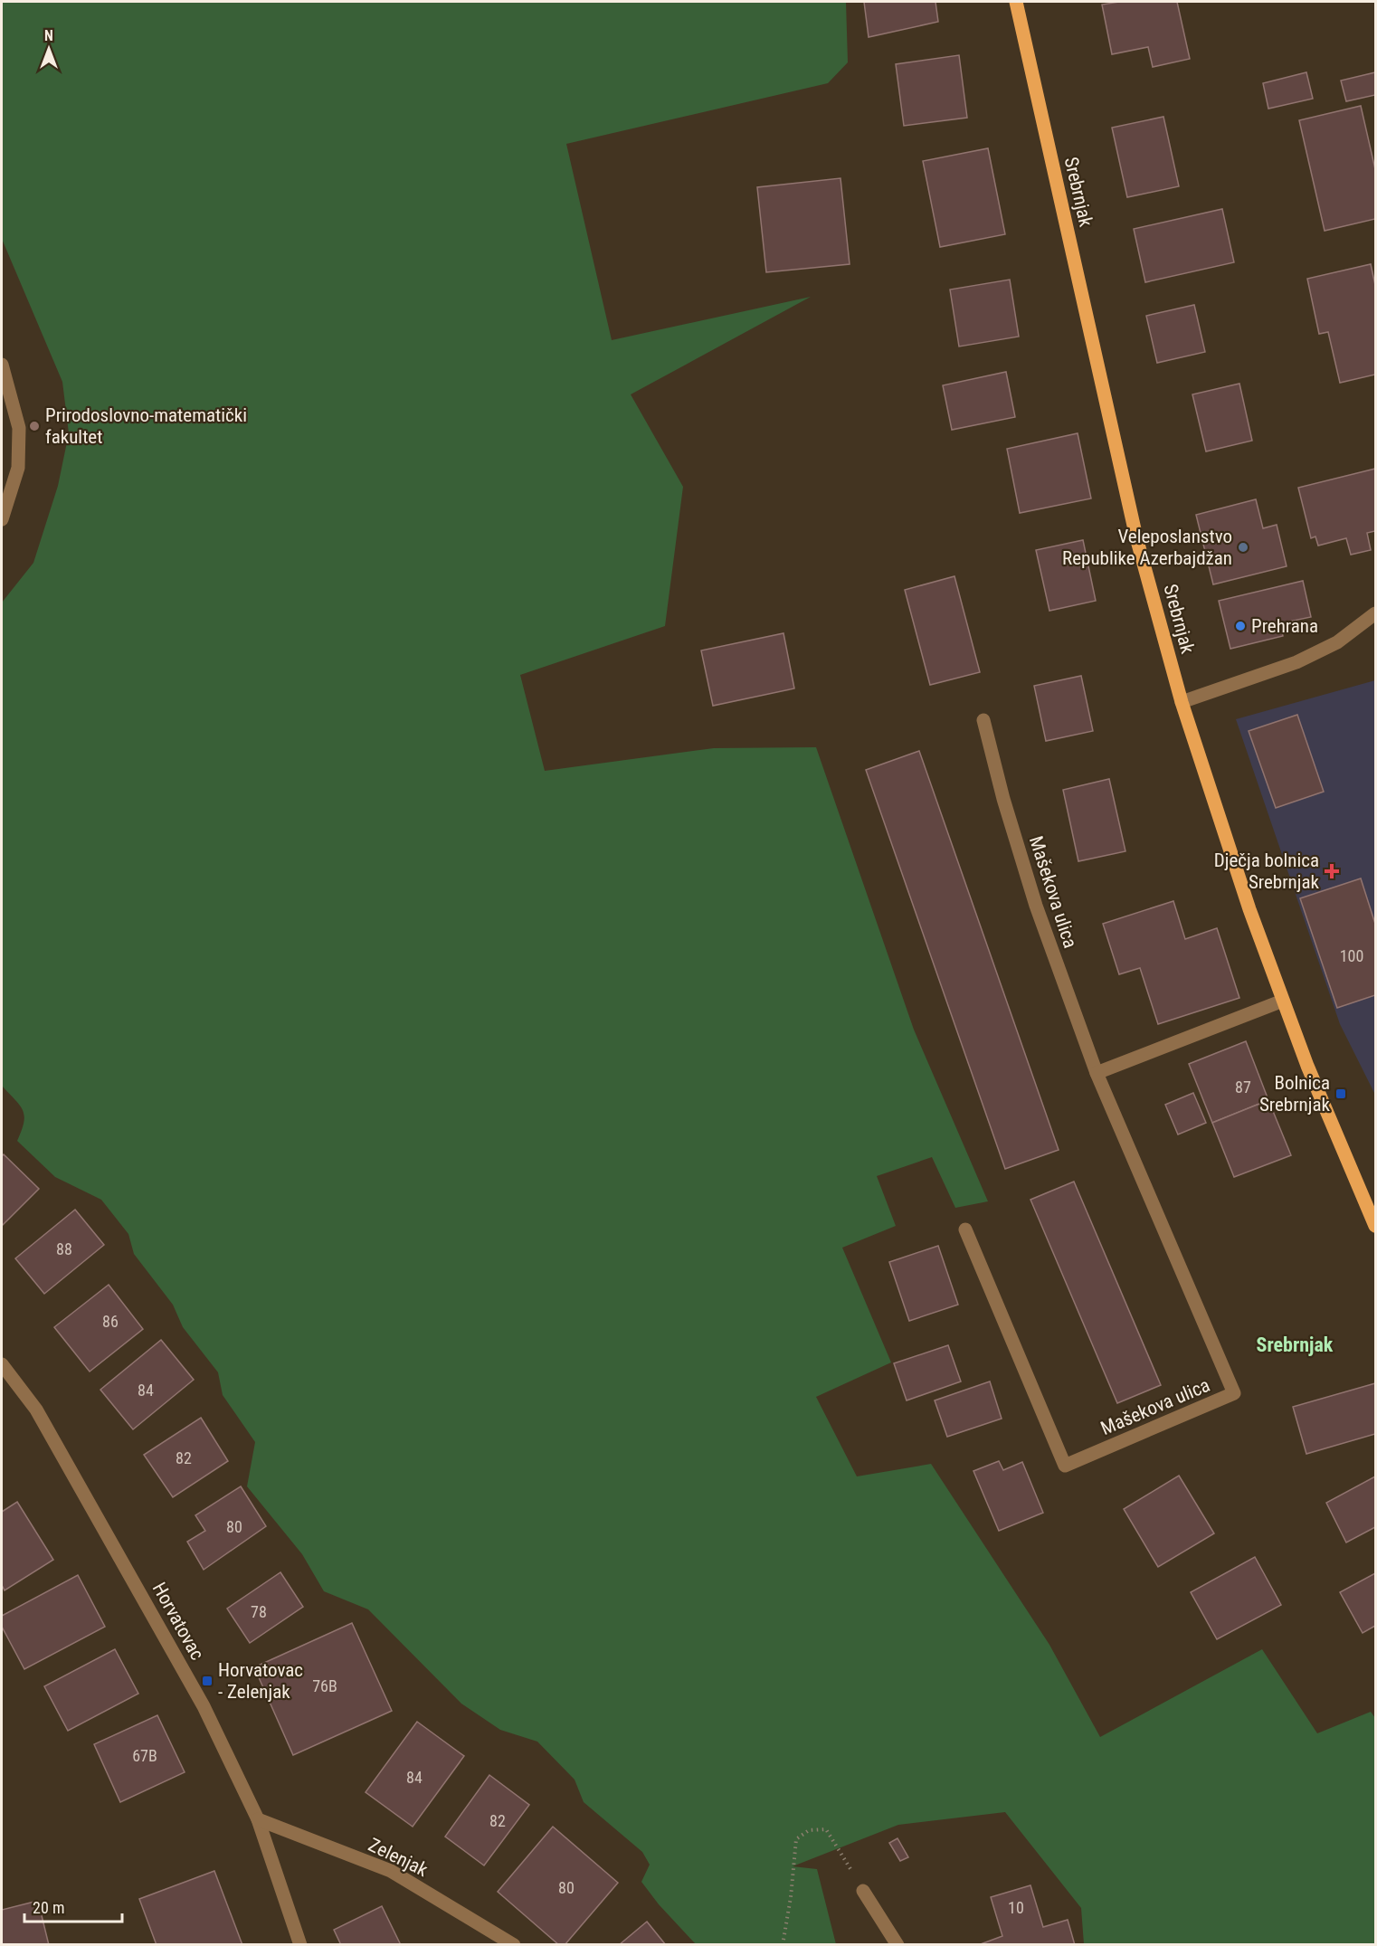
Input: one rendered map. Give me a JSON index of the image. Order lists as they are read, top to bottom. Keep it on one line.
{"streets":{"main road":["Srebrnjak"],"street":["Mašekova ulica","Horvatovac","Zelenjak"]},"crossings":[["Horvatovac","Zelenjak"]],"districts":["Srebrnjak"],"places":{"other":["Prirodoslovno-matematički fakultet","Veleposlanstvo Republike Azerbajdžan","Prehrana"],"health":["Dječja bolnica Srebrnjak"],"transit":["Bolnica Srebrnjak","Horvatovac - Zelenjak"]},"house_numbers":["100","87","88","86","84","82","80","78","76B","67B","84","82","80","10"],"scale_bar":"20 m","north":"top"}
